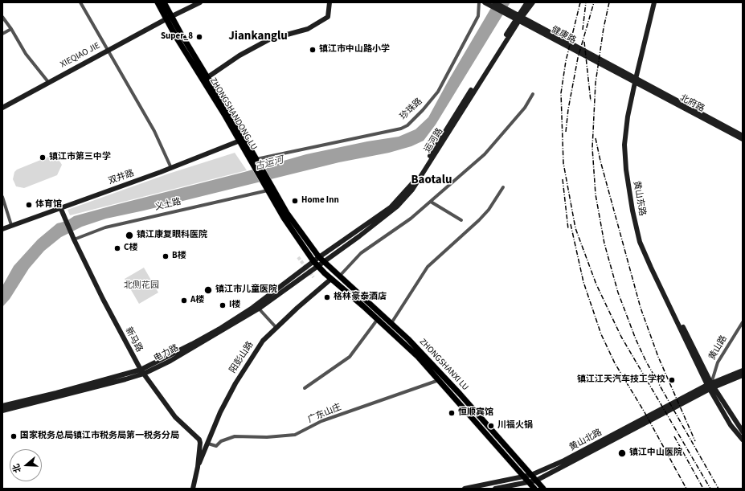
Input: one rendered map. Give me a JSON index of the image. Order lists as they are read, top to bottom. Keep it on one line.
{"streets":{"main road":["健康路","XIEQIAO JIE","北府路","ZHONGSHANDONG LU","运河路","双井路","黄山东路","新马路","电力路","阳彭山路","ZHONGSHANXI LU","黄山北路"],"street":["珍珠路","义土路","黄山路","广东山庄"]},"crossings":[["健康路","北府路"],["健康路","运河路"],["健康路","黄山东路"],["XIEQIAO JIE","ZHONGSHANDONG LU"],["北府路","黄山东路"],["珍珠路","ZHONGSHANDONG LU"],["ZHONGSHANDONG LU","运河路"],["ZHONGSHANDONG LU","双井路"],["ZHONGSHANDONG LU","义土路"],["ZHONGSHANDONG LU","电力路"],["ZHONGSHANDONG LU","ZHONGSHANXI LU"],["运河路","电力路"],["运河路","ZHONGSHANXI LU"],["双井路","新马路"],["黄山东路","黄山路"],["黄山东路","黄山北路"],["义土路","新马路"],["新马路","电力路"],["新马路","阳彭山路"],["黄山路","黄山北路"],["电力路","ZHONGSHANXI LU"],["阳彭山路","ZHONGSHANXI LU"],["阳彭山路","广东山庄"],["ZHONGSHANXI LU","广东山庄"],["ZHONGSHANXI LU","黄山北路"]],"districts":["Jiankanglu","Baotalu"],"water":["古运河"],"parks":["北侧花园"],"places":["Super_8","镇江市中山路小学","镇江市第三中学","Home Inn","体育馆","镇江康复眼科医院","C楼","B楼","镇江市儿童医院","格林豪泰酒店","A楼","I楼","镇江江天汽车技工学校","恒顺宾馆","川福火锅","国家税务总局镇江市税务局第一税务分局","镇江中山医院"],"north":"left"}
